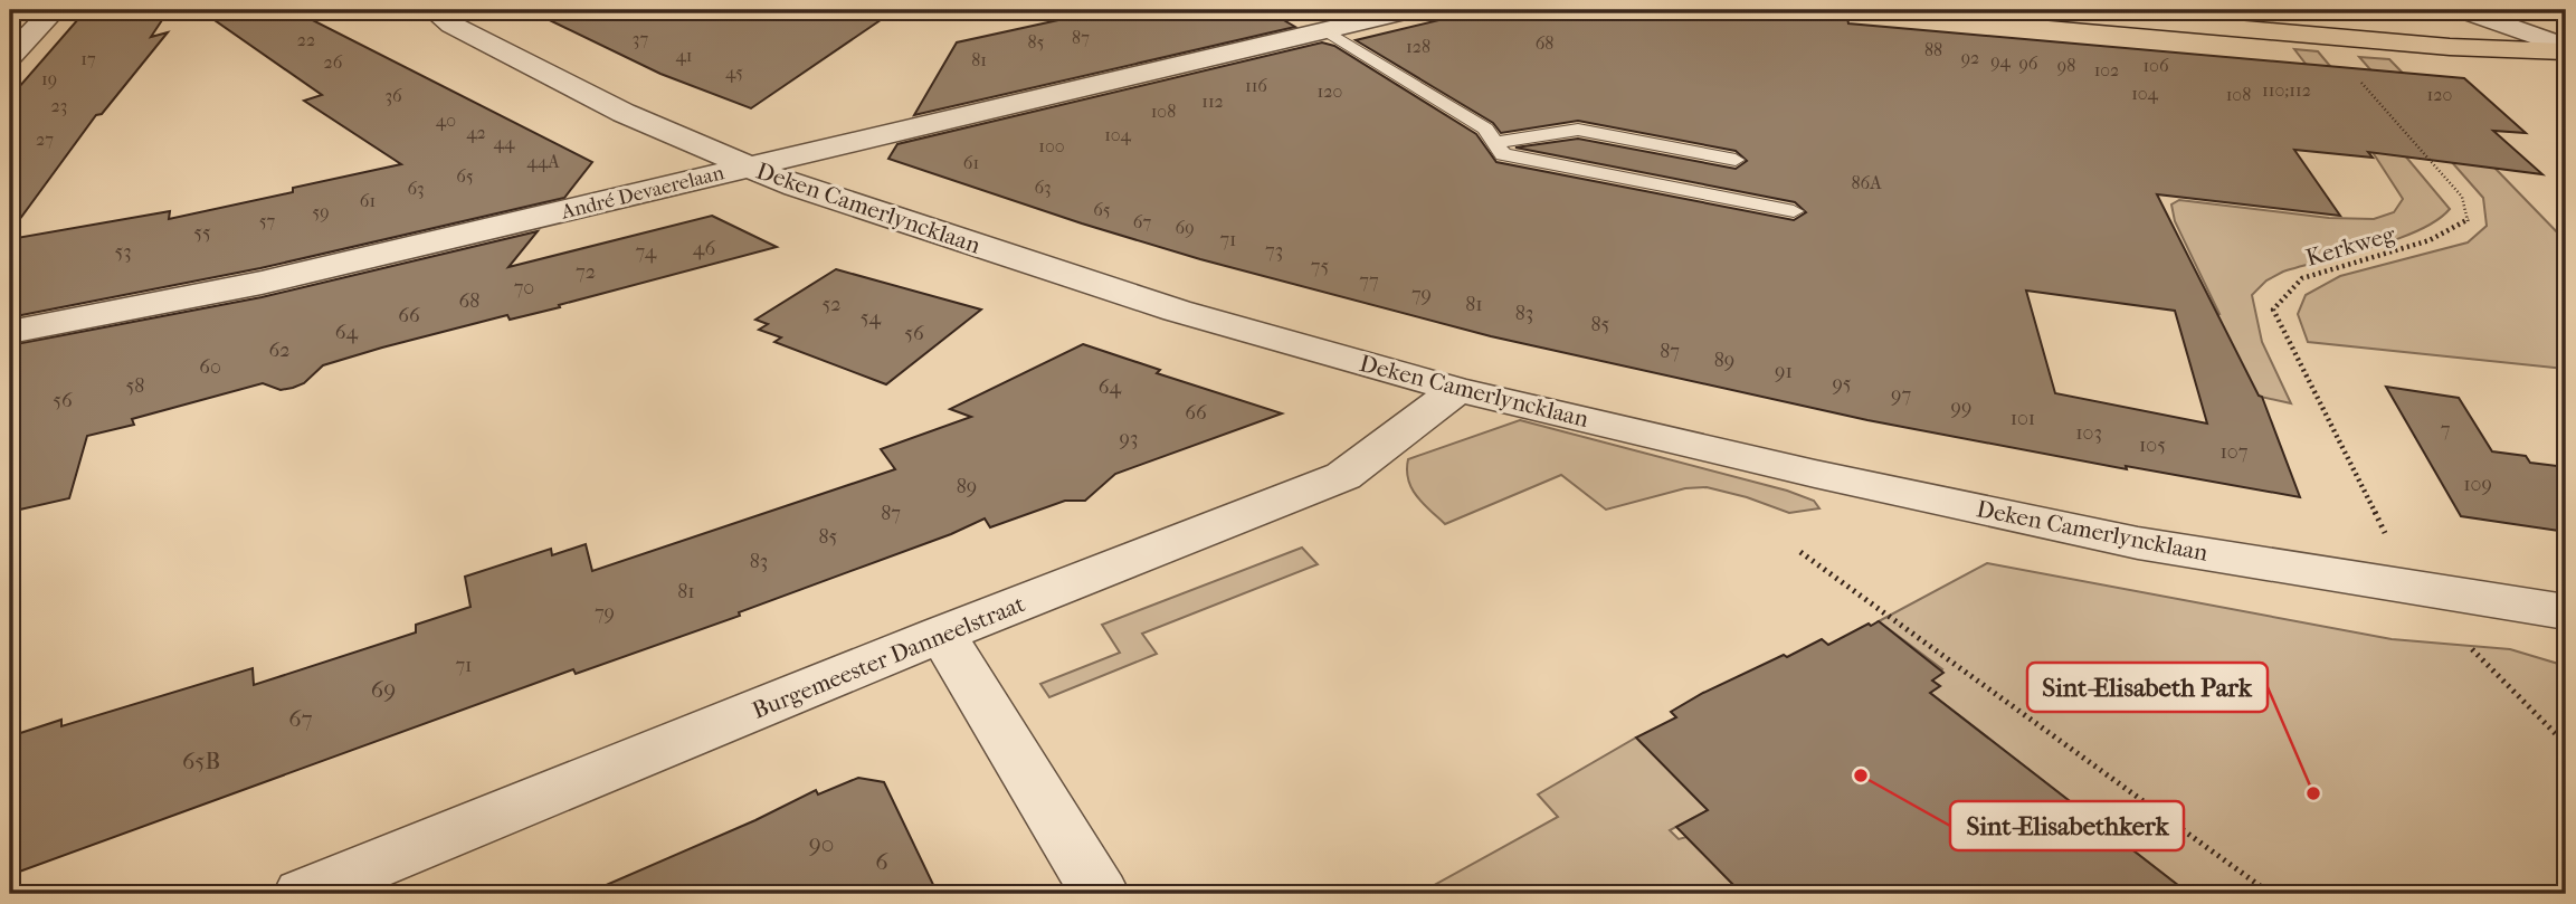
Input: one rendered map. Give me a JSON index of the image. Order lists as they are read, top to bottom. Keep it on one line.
{"streets":{"street":["André Devaerelaan","Deken Camerlyncklaan","Burgemeester Danneelstraat"],"path":["Kerkweg"]},"crossings":[["André Devaerelaan","Deken Camerlyncklaan"],["Deken Camerlyncklaan","Kerkweg"],["Deken Camerlyncklaan","Burgemeester Danneelstraat"]],"places":["Sint-Elisabethkerk","Sint-Elisabeth Park"],"house_numbers":["87","37","22","85","68","128","88","41","92","17","81","94","26","96","98","106","102","45","19","116","110;112","120","104","108","120","36","112","23","108","40","42","104","27","44","100","44A","61","65","86A","63","63","61","65","59","57","67","69","55","71","46","73","53","74","75","72","77","70","79","68","52","81","83","66","54","85","64","56","62","87","89","60","91","95","58","64","97","56","99","66","101","7","103","93","105","107","109","89","87","85","83","81","79","71","69","67","65B","90","6"]}
